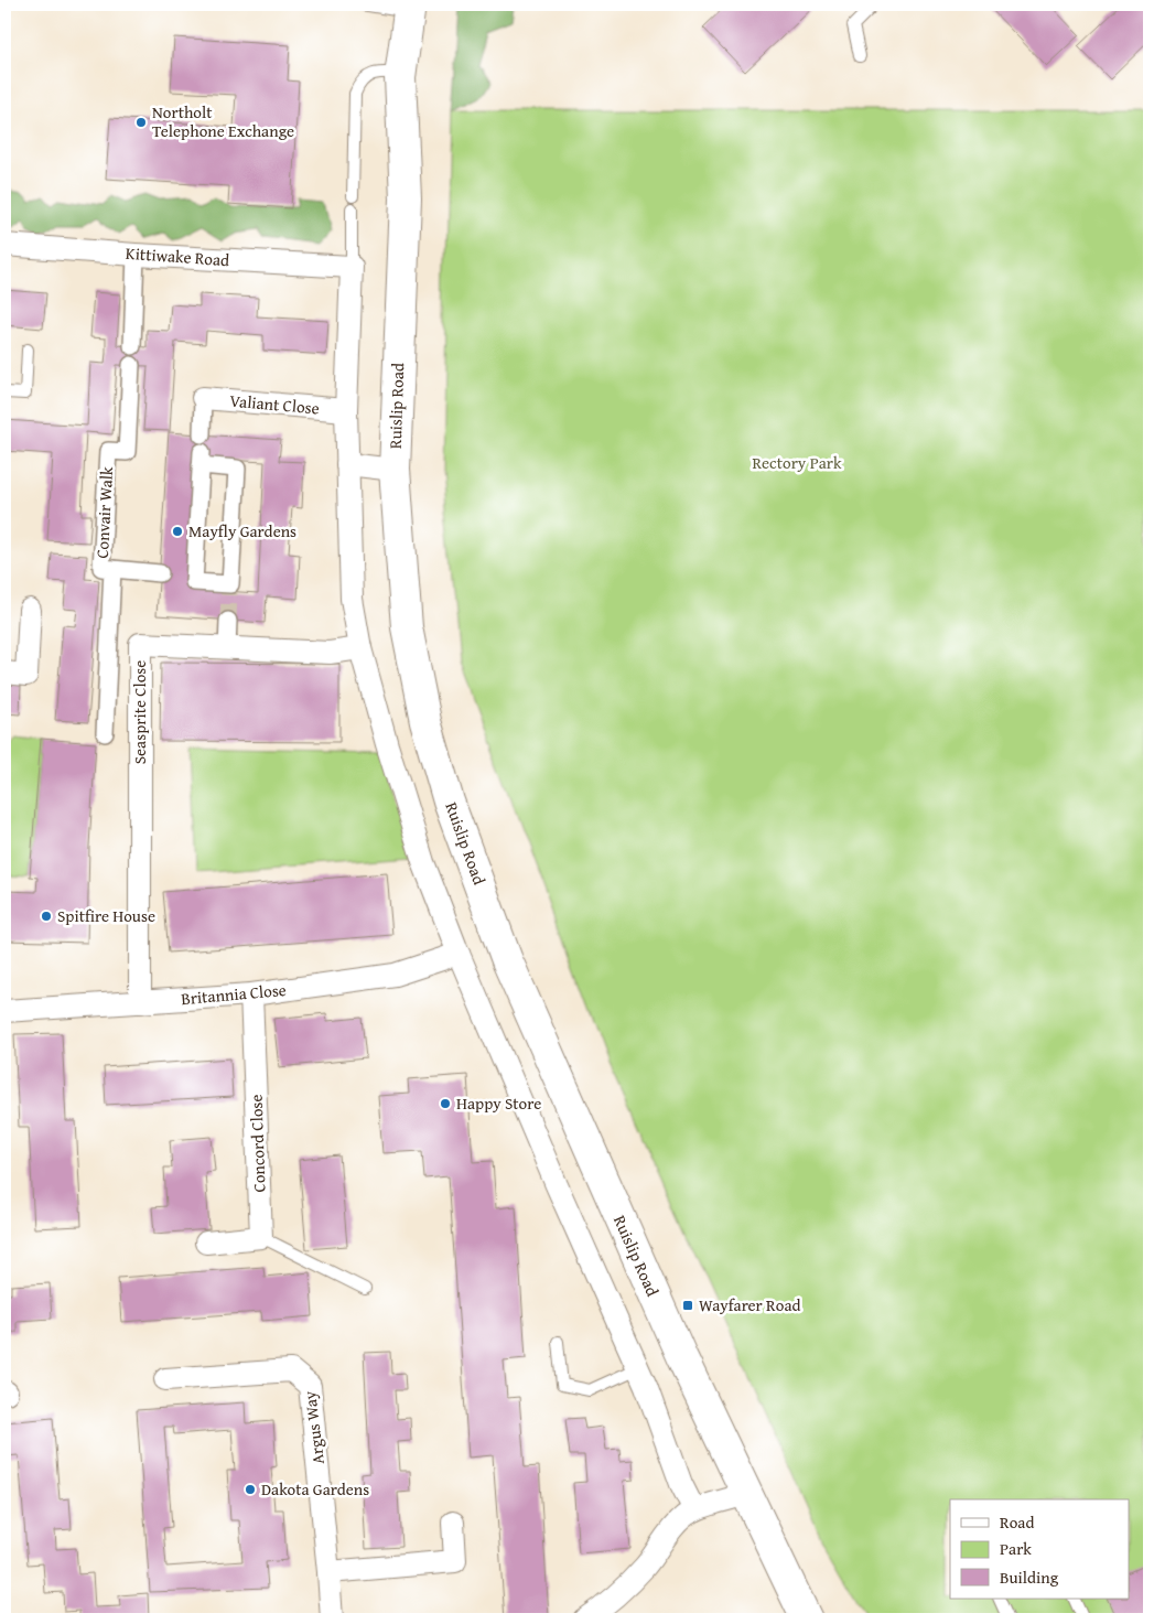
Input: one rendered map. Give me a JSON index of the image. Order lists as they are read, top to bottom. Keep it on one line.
{"streets":{"main road":["Ruislip Road"],"street":["Kittiwake Road","Valiant Close","Convair Walk","Seasprite Close","Britannia Close","Concord Close","Argus Way"]},"crossings":[["Seasprite Close","Britannia Close"],["Britannia Close","Concord Close"]],"parks":["Rectory Park"],"places":{"other":["Northolt Telephone Exchange","Mayfly Gardens","Spitfire House","Happy Store","Dakota Gardens"],"transit":["Wayfarer Road"]},"legend":["Road","Park","Building"]}
